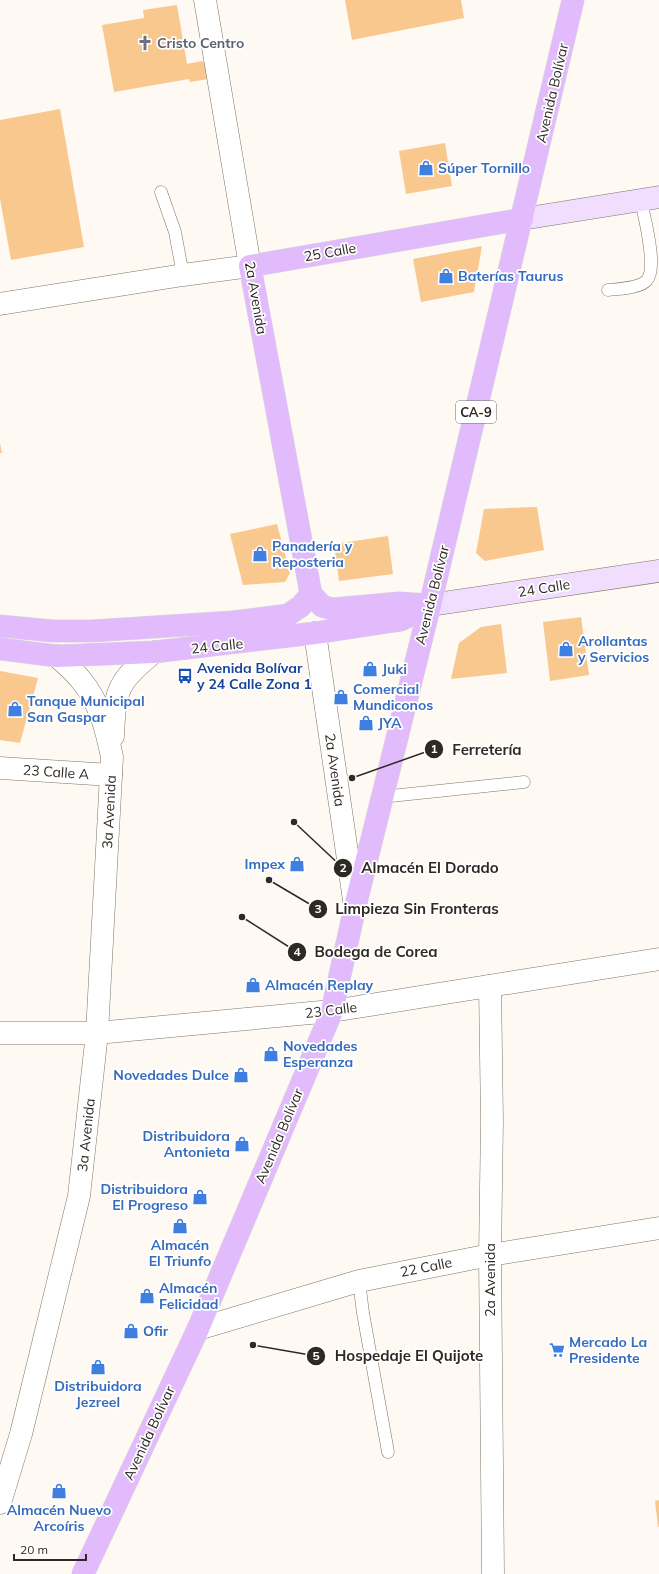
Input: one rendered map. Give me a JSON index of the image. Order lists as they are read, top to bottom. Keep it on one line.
{"streets":{"main road":["Avenida Bolívar","25 Calle","2a Avenida","CA-9","24 Calle"],"street":["23 Calle A","3a Avenida","23 Calle","22 Calle"]},"crossings":[["Avenida Bolívar","25 Calle"],["Avenida Bolívar","2a Avenida"],["Avenida Bolívar","24 Calle"],["Avenida Bolívar","23 Calle"],["Avenida Bolívar","22 Calle"],["25 Calle","2a Avenida"],["2a Avenida","24 Calle"],["2a Avenida","23 Calle"],["2a Avenida","22 Calle"],["24 Calle","3a Avenida"],["23 Calle A","3a Avenida"],["3a Avenida","23 Calle"]],"places":{"church":["Cristo Centro"],"shop":["Súper Tornillo","Baterías Taurus","Panadería y Reposteria","Arollantas y Servicios","Juki","Comercial Mundiconos","Tanque Municipal San Gaspar","JYA","Impex","Almacén Replay","Novedades Esperanza","Novedades Dulce","Distribuidora Antonieta","Distribuidora El Progreso","Almacén El Triunfo","Almacén Felicidad","Ofir","Distribuidora Jezreel","Almacén Nuevo Arcoíris"],"bus stop":["Avenida Bolívar y 24 Calle Zona 1"],"other":["Ferretería","Almacén El Dorado","Limpieza Sin Fronteras","Bodega de Corea","Hospedaje El Quijote"],"supermarket":["Mercado La Presidente"]},"scale_bar":"20 m"}
